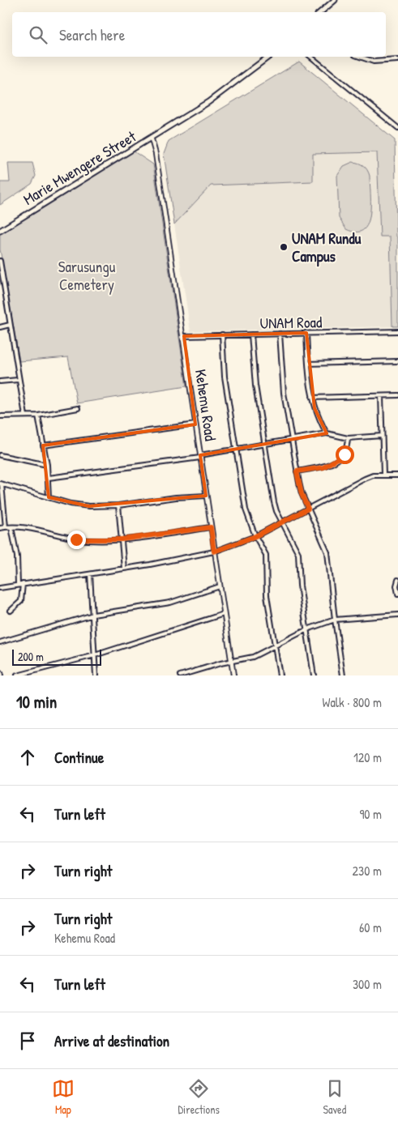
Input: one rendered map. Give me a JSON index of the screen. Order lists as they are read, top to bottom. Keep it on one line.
{"streets":{"main road":["Marie Mwengere Street"],"street":["UNAM Road","Kehemu Road"]},"crossings":[["Marie Mwengere Street","Kehemu Road"],["UNAM Road","Kehemu Road"]],"parks":["Sarusungu Cemetery"],"places":["UNAM Rundu Campus"],"scale_bar":"200 m","page":{"search":"Search here","scale":"200 m","heading":["10 min","Walk · 800 m"],"list":[["Continue","120 m"],["Turn left","90 m"],["Turn right","230 m"],["Turn right","Kehemu Road","60 m"],["Turn left","300 m"],"Arrive at destination"],"nav":["Map","Directions","Saved"]}}
